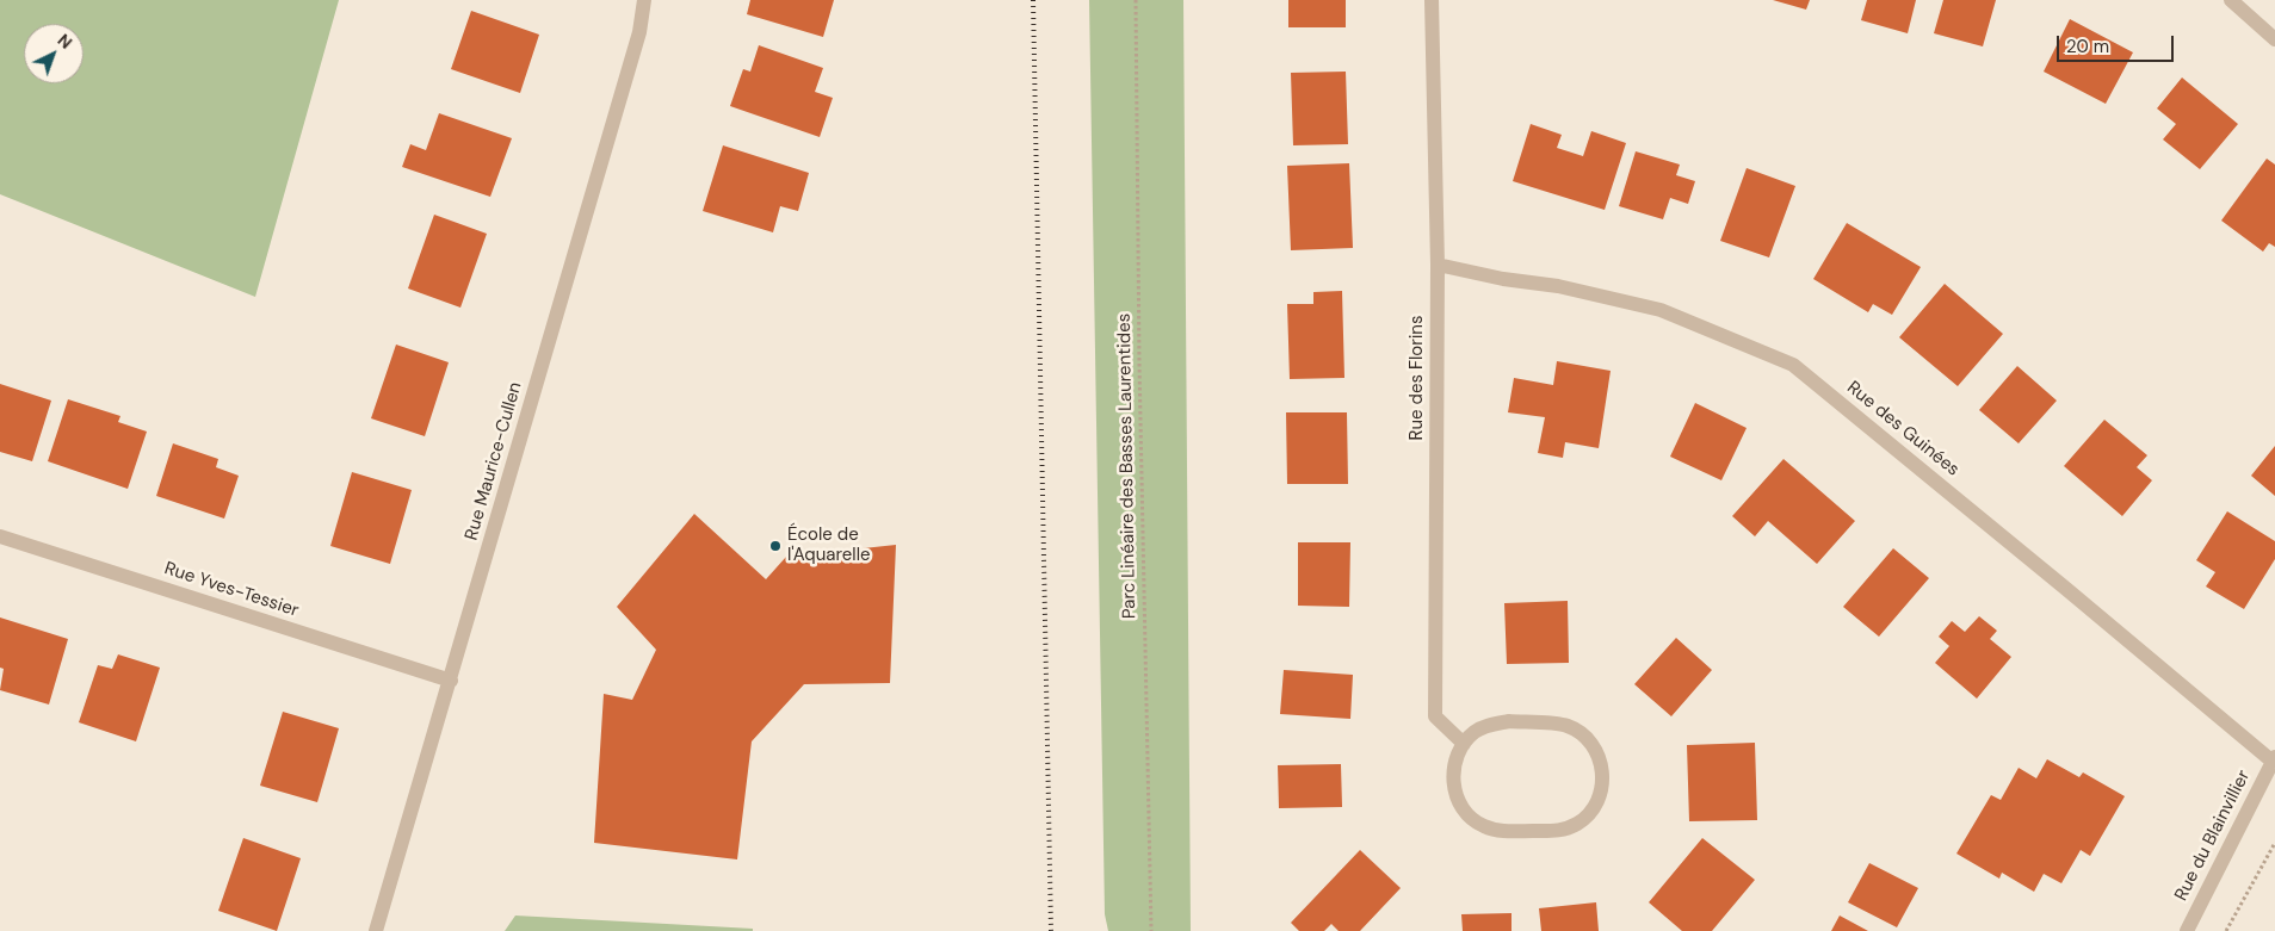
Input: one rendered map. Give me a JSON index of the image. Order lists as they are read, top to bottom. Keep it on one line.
{"streets":{"street":["Rue des Florins","Rue des Guinées","Rue Maurice-Cullen","Rue Yves-Tessier","Rue du Blainvillier"],"path":["Parc Linéaire des Basses Laurentides"]},"crossings":[["Rue des Florins","Rue des Guinées"],["Rue des Guinées","Rue du Blainvillier"],["Rue Maurice-Cullen","Rue Yves-Tessier"]],"places":["École de l'Aquarelle"],"scale_bar":"20 m","north":"top right"}
